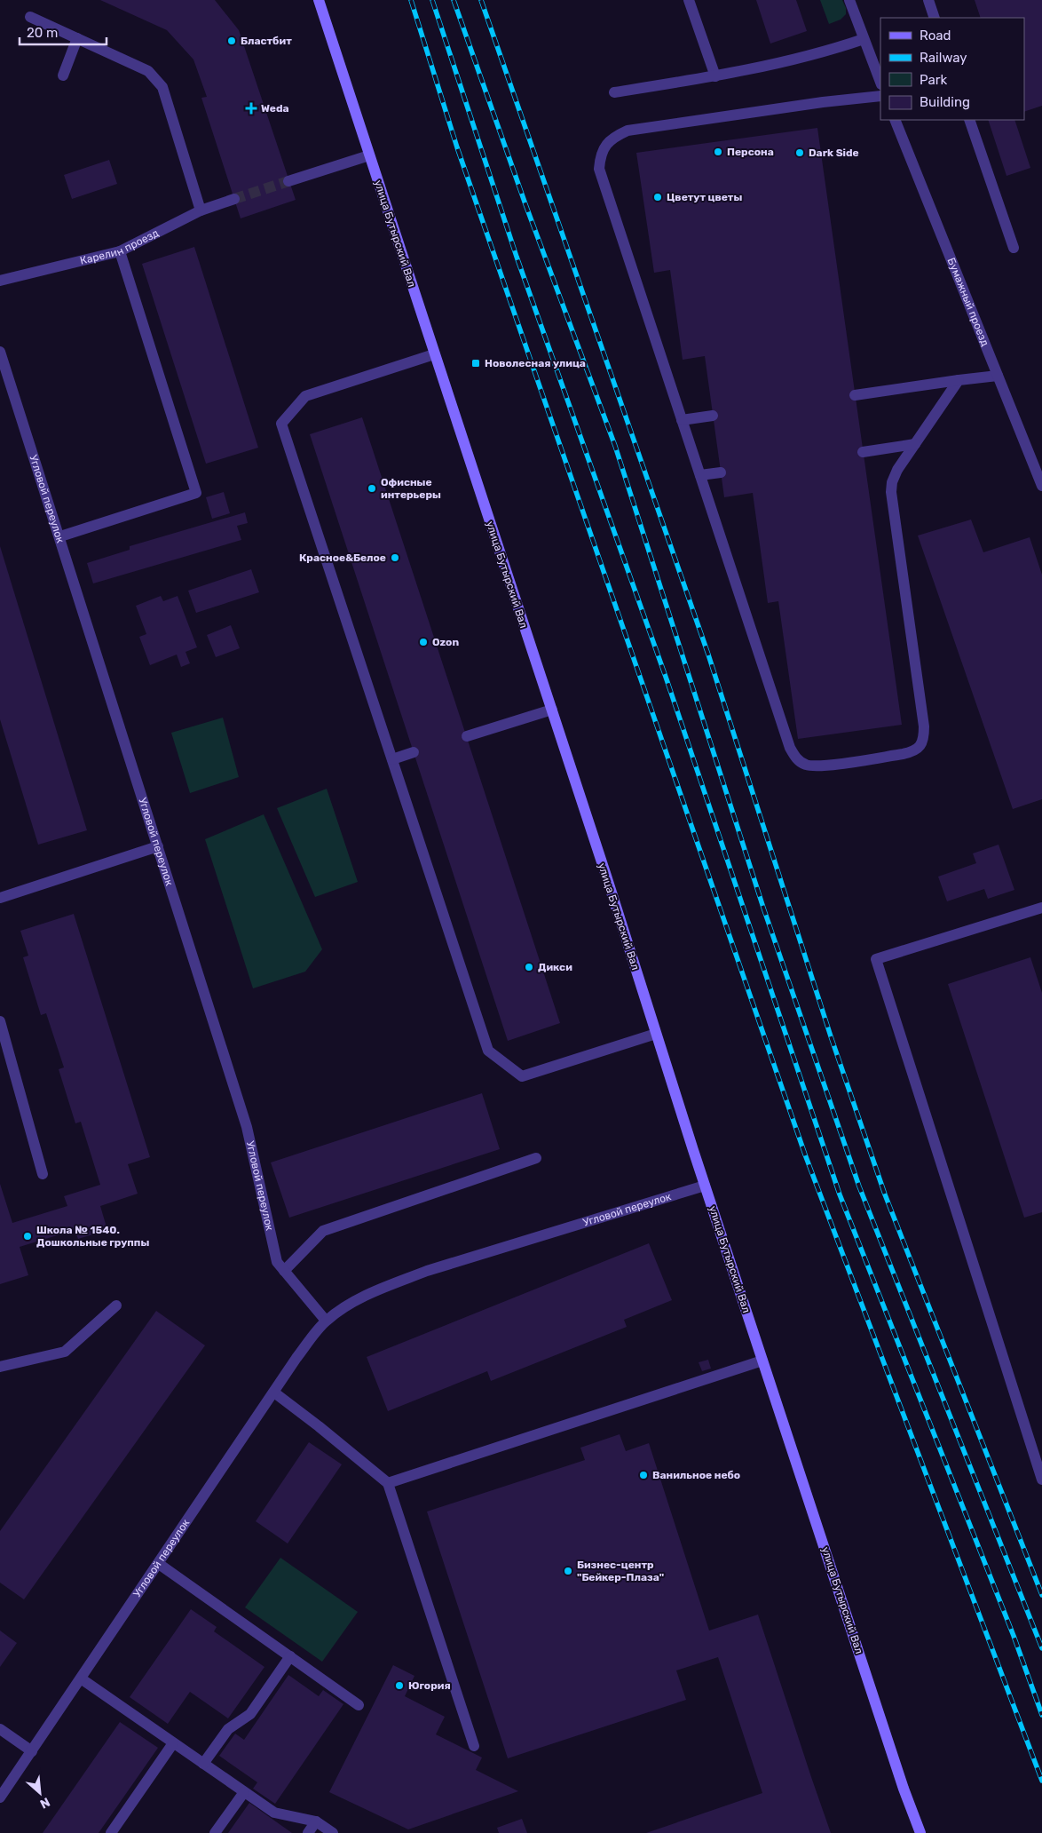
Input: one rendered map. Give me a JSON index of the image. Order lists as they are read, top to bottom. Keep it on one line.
{"streets":{"street":["улица Бутырский Вал","Карелин проезд","Бумажный проезд","Угловой переулок"]},"crossings":[["улица Бутырский Вал","Угловой переулок"]],"places":{"other":["Бластбит","Персона","Dark Side","Цветут цветы","Офисные интерьеры","Красное&Белое","Ozon","Дикси","Школа № 1540. Дошкольные группы","Ванильное небо","Бизнес-центр \"Бейкер-Плаза\"","Югория"],"health":["Weda"],"transit":["Новолесная улица"]},"legend":["Road","Railway","Park","Building"],"scale_bar":"20 m","north":"bottom right"}
